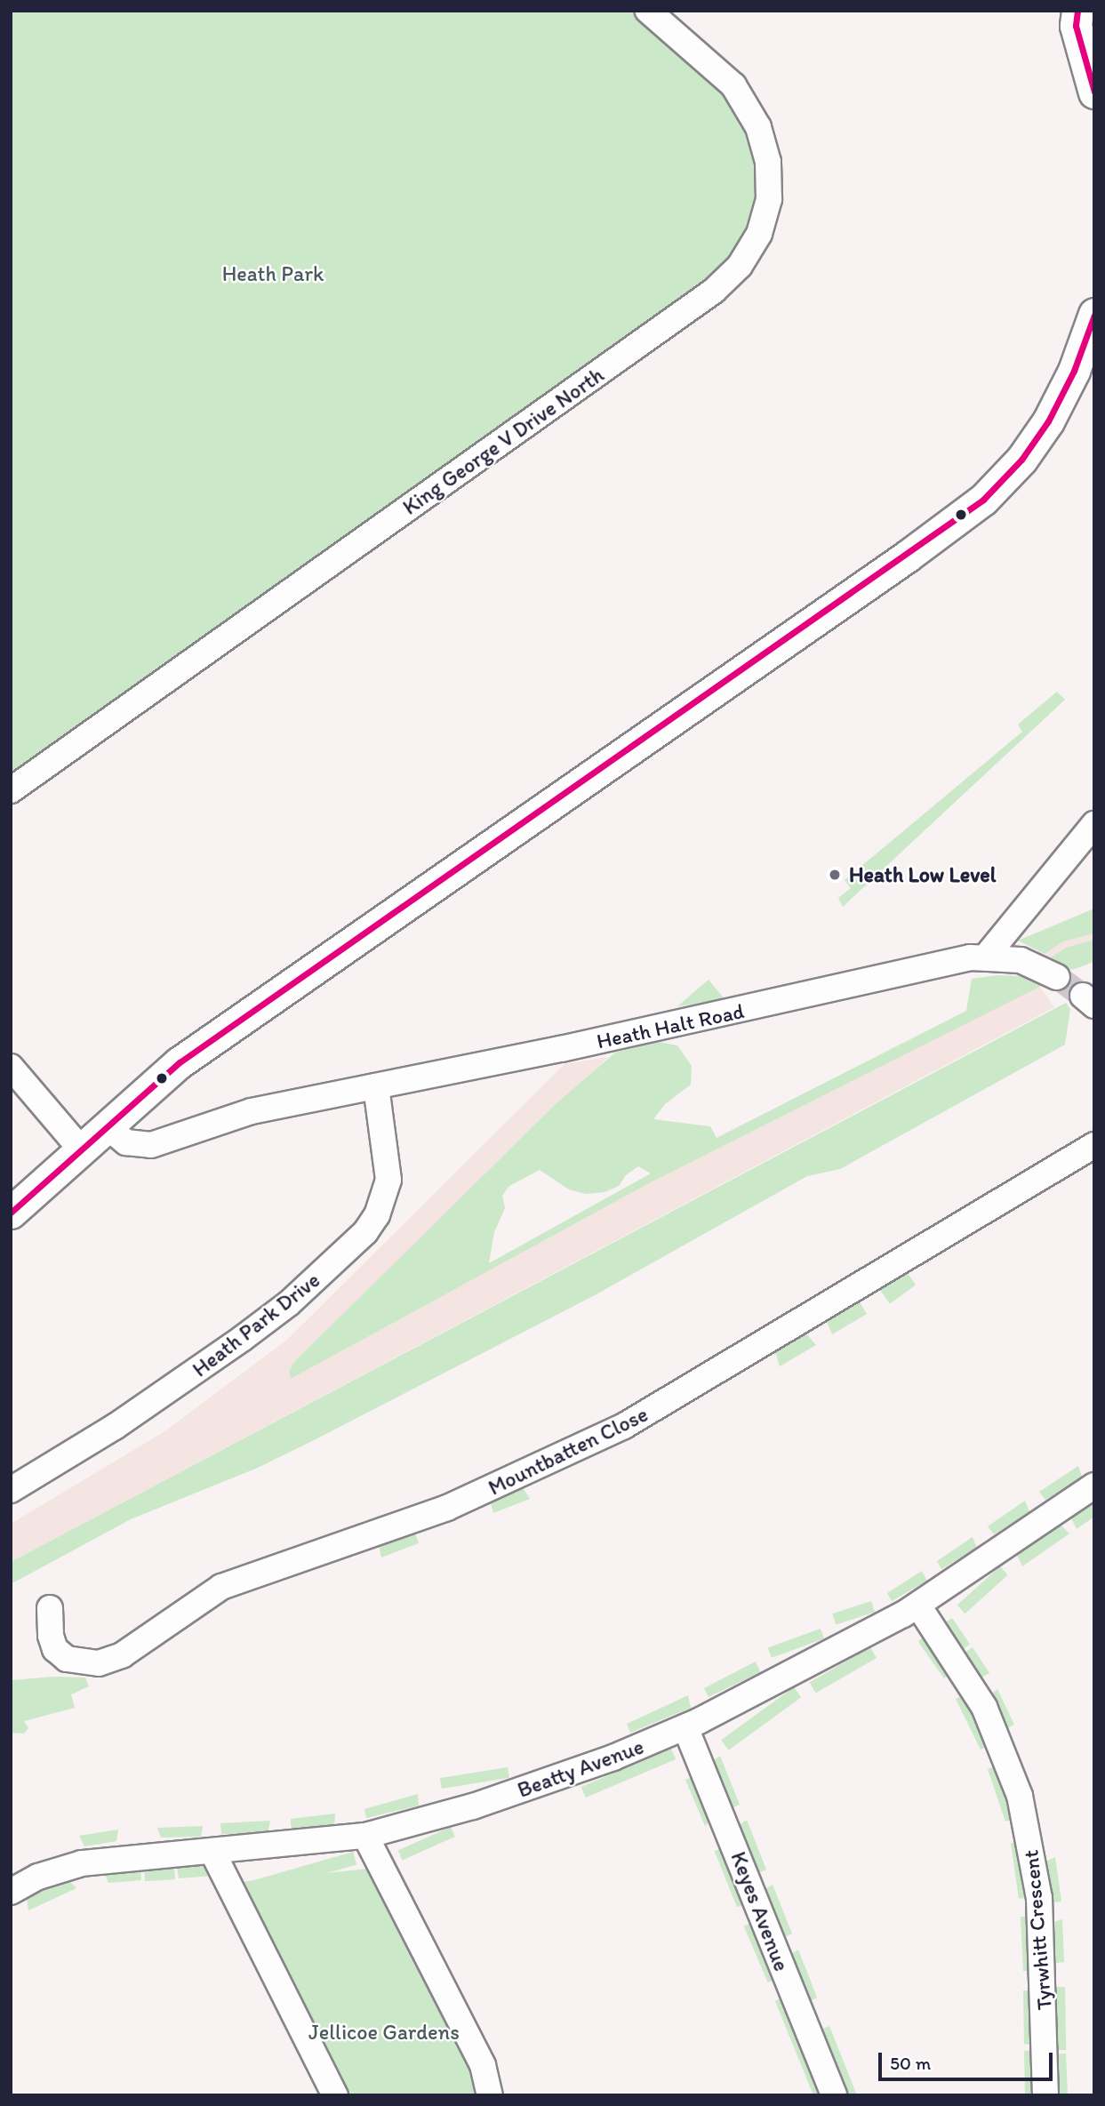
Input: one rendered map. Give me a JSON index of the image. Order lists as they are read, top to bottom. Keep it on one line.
{"streets":{"street":["King George V Drive North","Heath Halt Road","Heath Park Drive","Mountbatten Close","Beatty Avenue","Keyes Avenue","Tyrwhitt Crescent"]},"crossings":[["Heath Halt Road","Heath Park Drive"],["Beatty Avenue","Keyes Avenue"],["Beatty Avenue","Tyrwhitt Crescent"]],"parks":["Heath Park","Jellicoe Gardens"],"places":["Heath Low Level"],"scale_bar":"50 m"}
